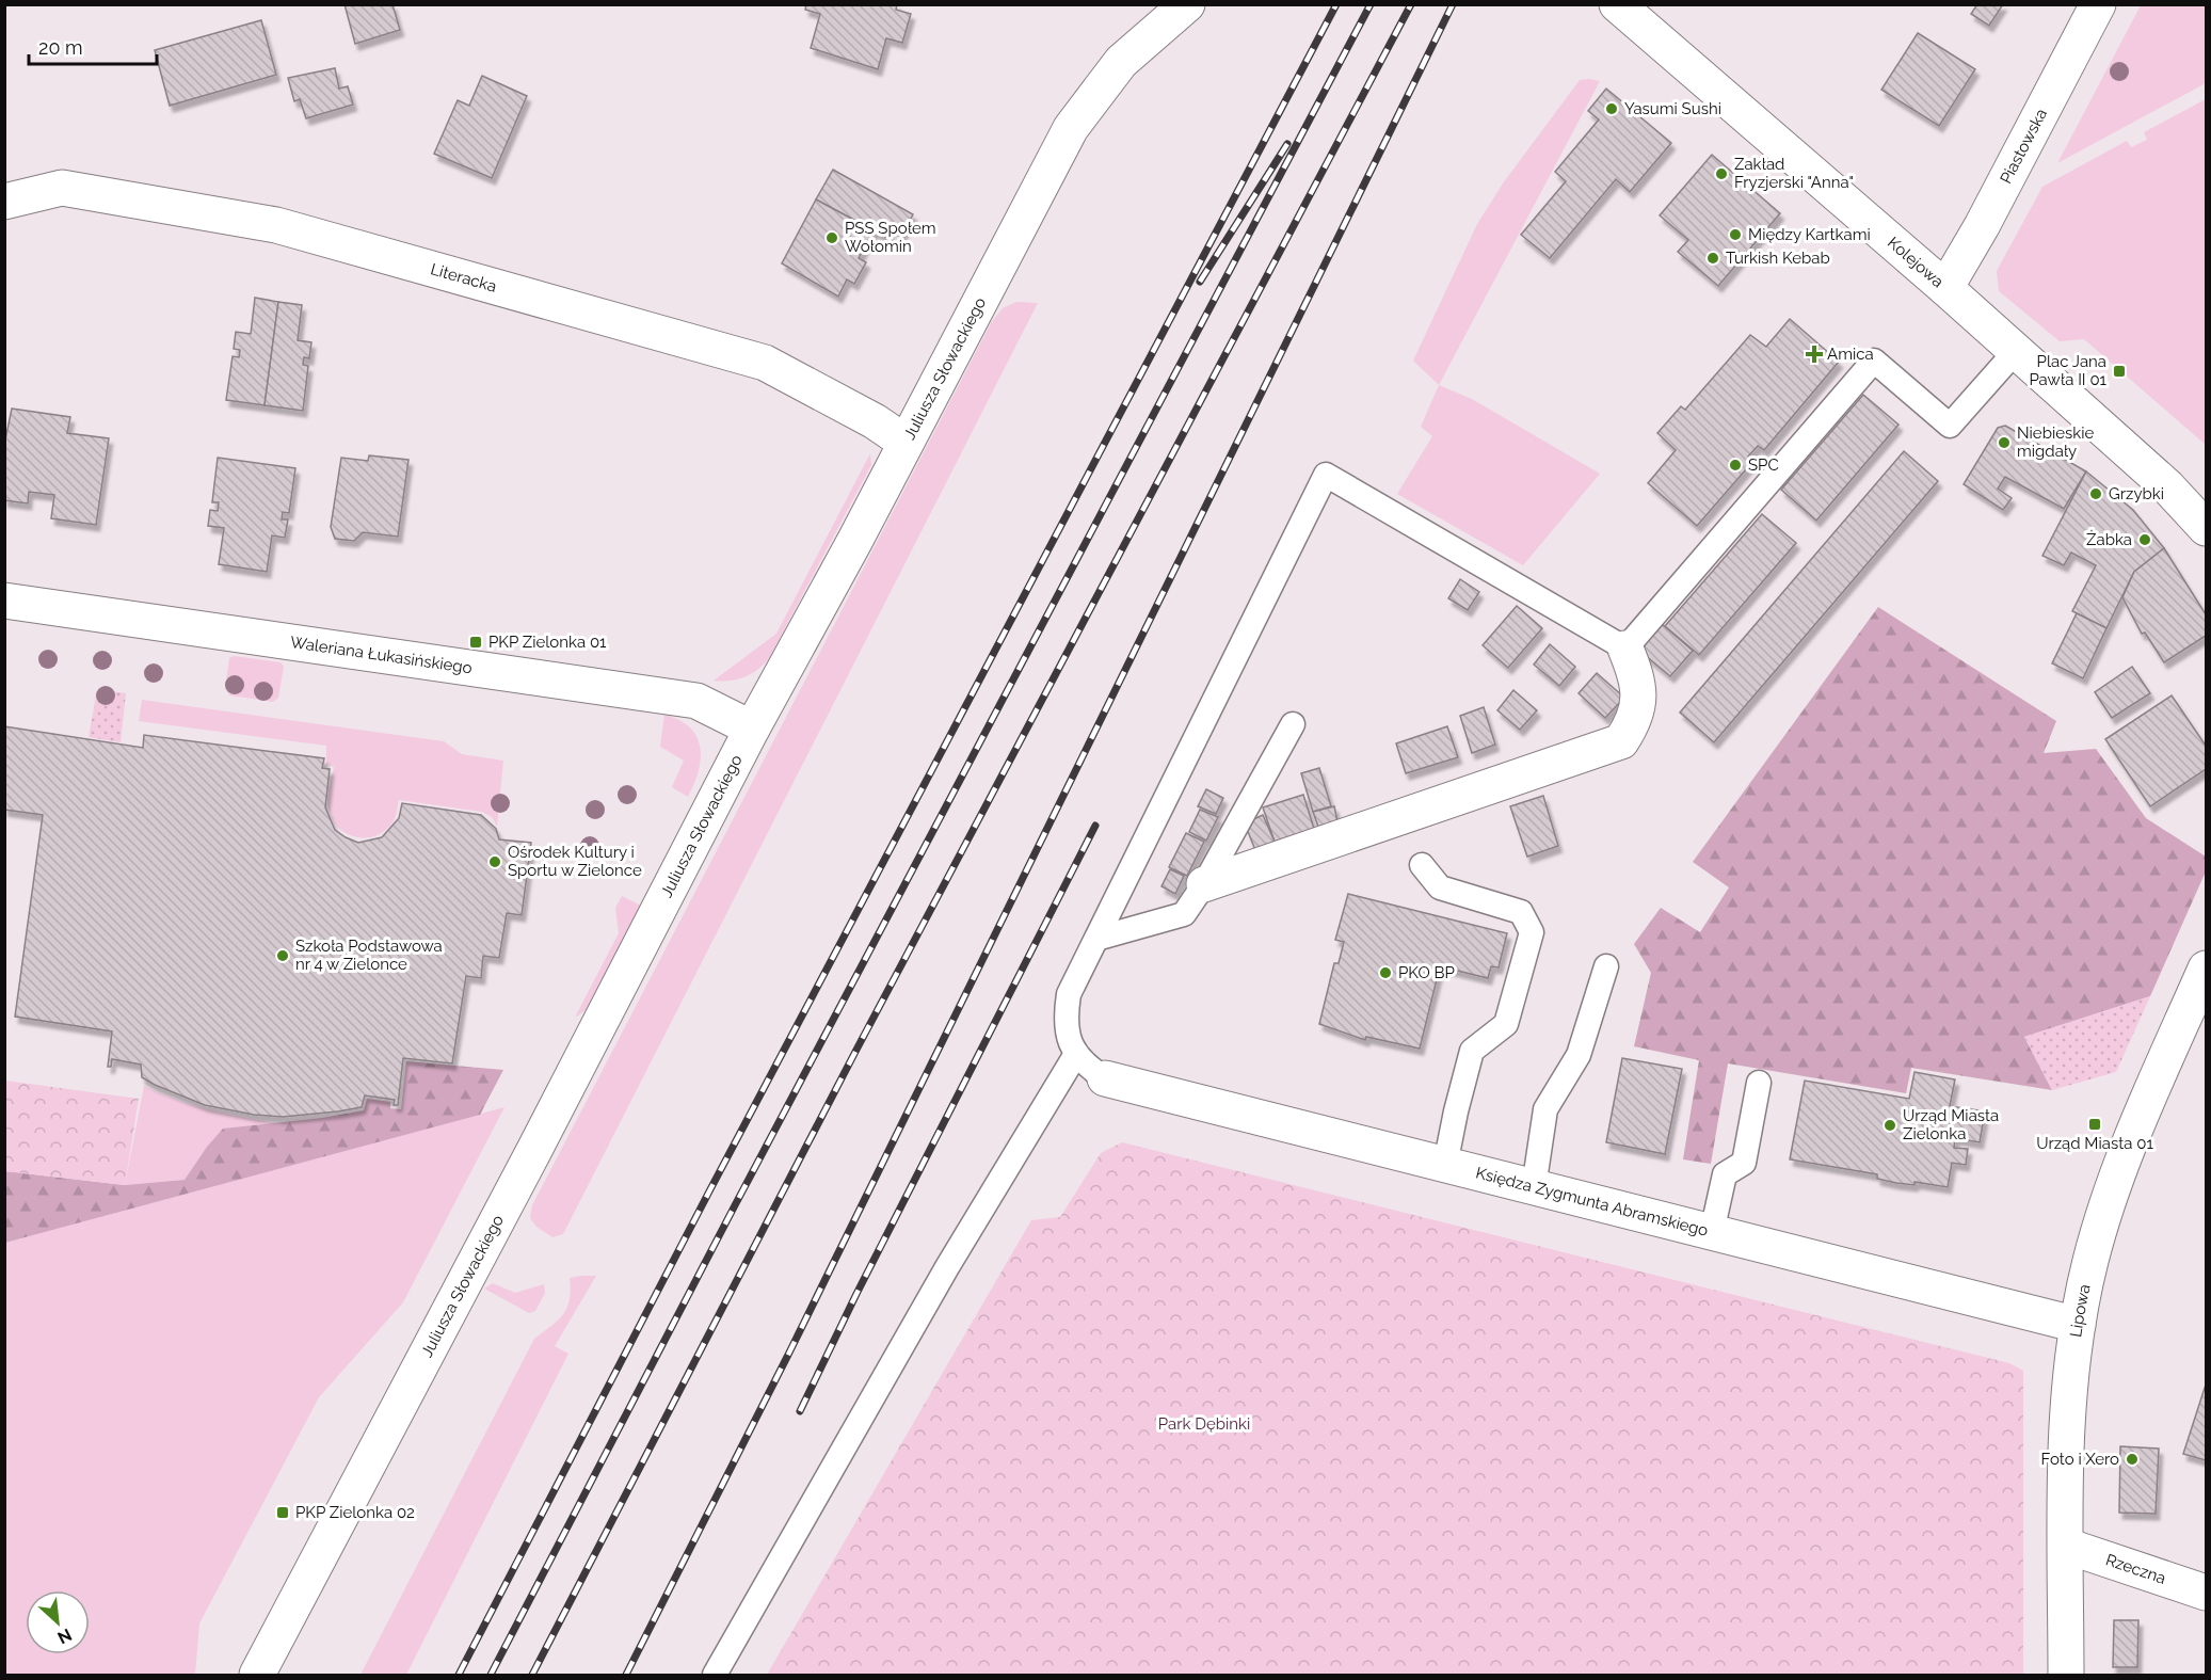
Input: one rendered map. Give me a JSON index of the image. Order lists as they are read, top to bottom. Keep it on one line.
{"streets":{"street":["Piastowska","Kolejowa","Literacka","Juliusza Słowackiego","Waleriana Łukasińskiego","Księdza Zygmunta Abramskiego","Lipowa","Rzeczna"]},"crossings":[["Piastowska","Kolejowa"],["Literacka","Juliusza Słowackiego"],["Juliusza Słowackiego","Waleriana Łukasińskiego"],["Księdza Zygmunta Abramskiego","Lipowa"],["Lipowa","Rzeczna"]],"parks":["Park Dębinki"],"places":{"other":["Yasumi Sushi","Zakład Fryzjerski \"Anna\"","Między Kartkami","PSS Społem Wołomin","Turkish Kebab","Niebieskie migdały","SPC","Grzybki","Żabka","Ośrodek Kultury i Sportu w Zielonce","Szkoła Podstawowa nr 4 w Zielonce","PKO BP","Urząd Miasta Zielonka","Foto i Xero"],"health":["Amica"],"transit":["Plac Jana Pawła II 01","PKP Zielonka 01","Urząd Miasta 01","PKP Zielonka 02"]},"scale_bar":"20 m","north":"bottom right"}
